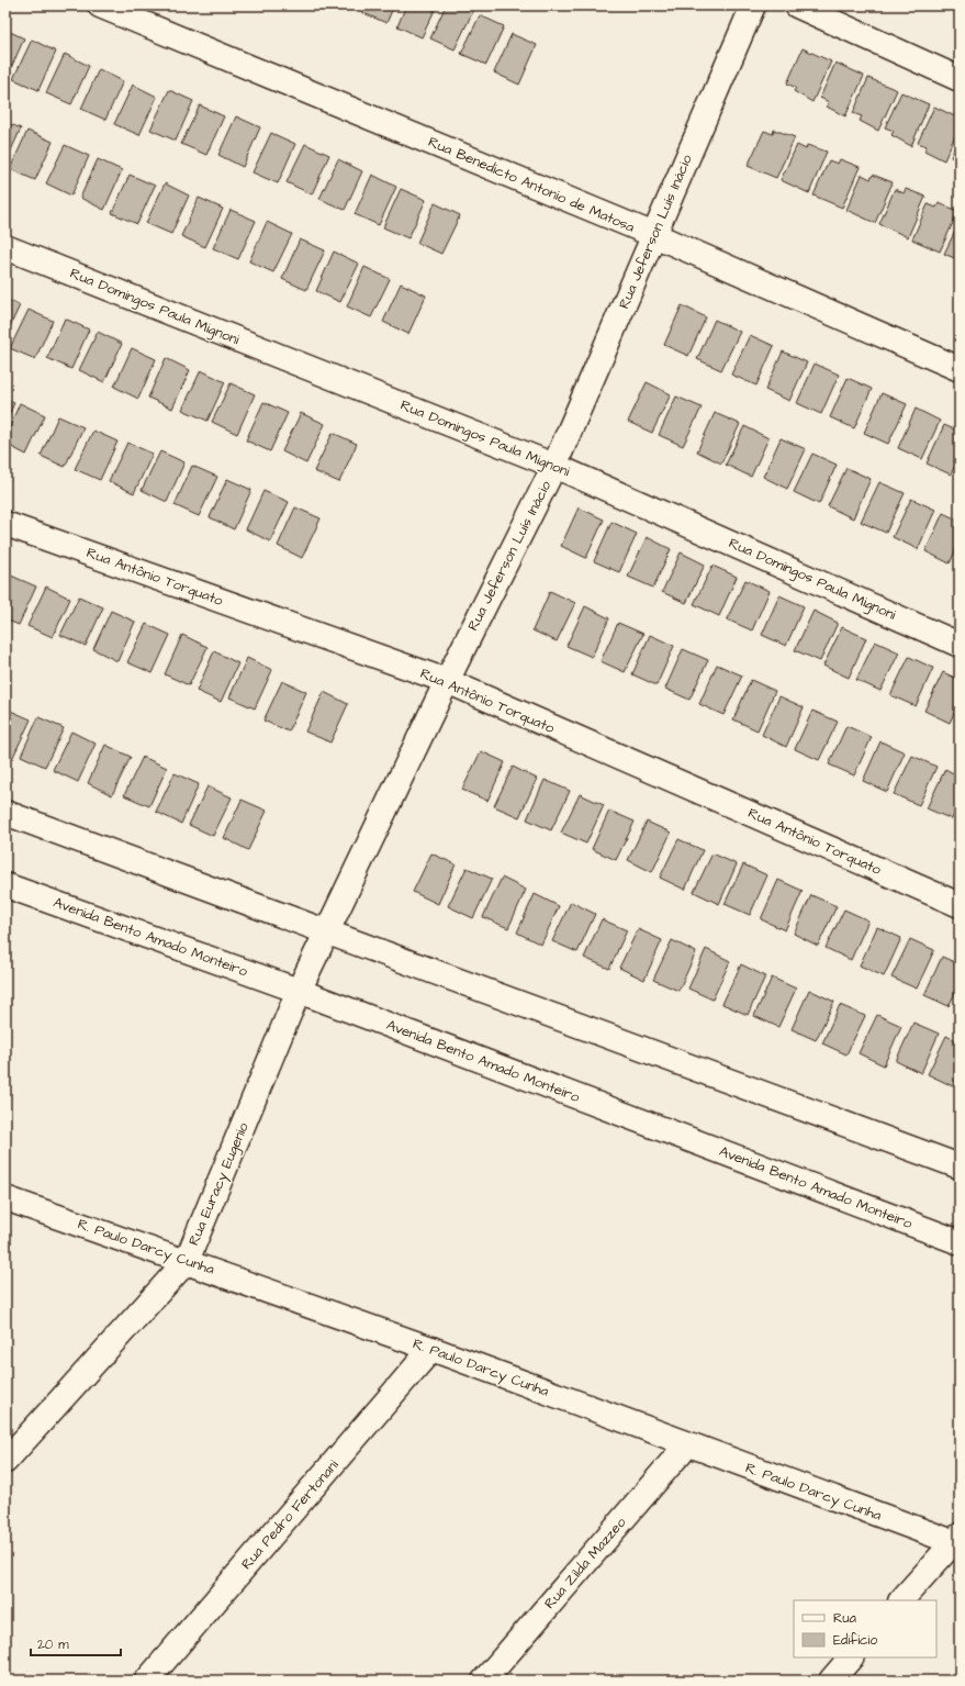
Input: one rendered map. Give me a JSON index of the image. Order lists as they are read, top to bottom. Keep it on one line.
{"streets":{"street":["Rua Benedicto Antonio de Matosa","Rua Jeferson Luís Inácio","Rua Domingos Paula Mignoni","Rua Antônio Torquato","Avenida Bento Amado Monteiro","Rua Euracy Eugenio","R. Paulo Darcy Cunha","Rua Pedro Fertonani","Rua Zilda Mazzeo"]},"crossings":[["Rua Benedicto Antonio de Matosa","Rua Jeferson Luís Inácio"],["Rua Jeferson Luís Inácio","Rua Domingos Paula Mignoni"],["Rua Jeferson Luís Inácio","Rua Antônio Torquato"],["Rua Jeferson Luís Inácio","Rua Euracy Eugenio"],["Avenida Bento Amado Monteiro","Rua Euracy Eugenio"],["Rua Euracy Eugenio","R. Paulo Darcy Cunha"],["R. Paulo Darcy Cunha","Rua Pedro Fertonani"],["R. Paulo Darcy Cunha","Rua Zilda Mazzeo"]],"legend":["Rua","Edifício"],"scale_bar":"20 m"}
